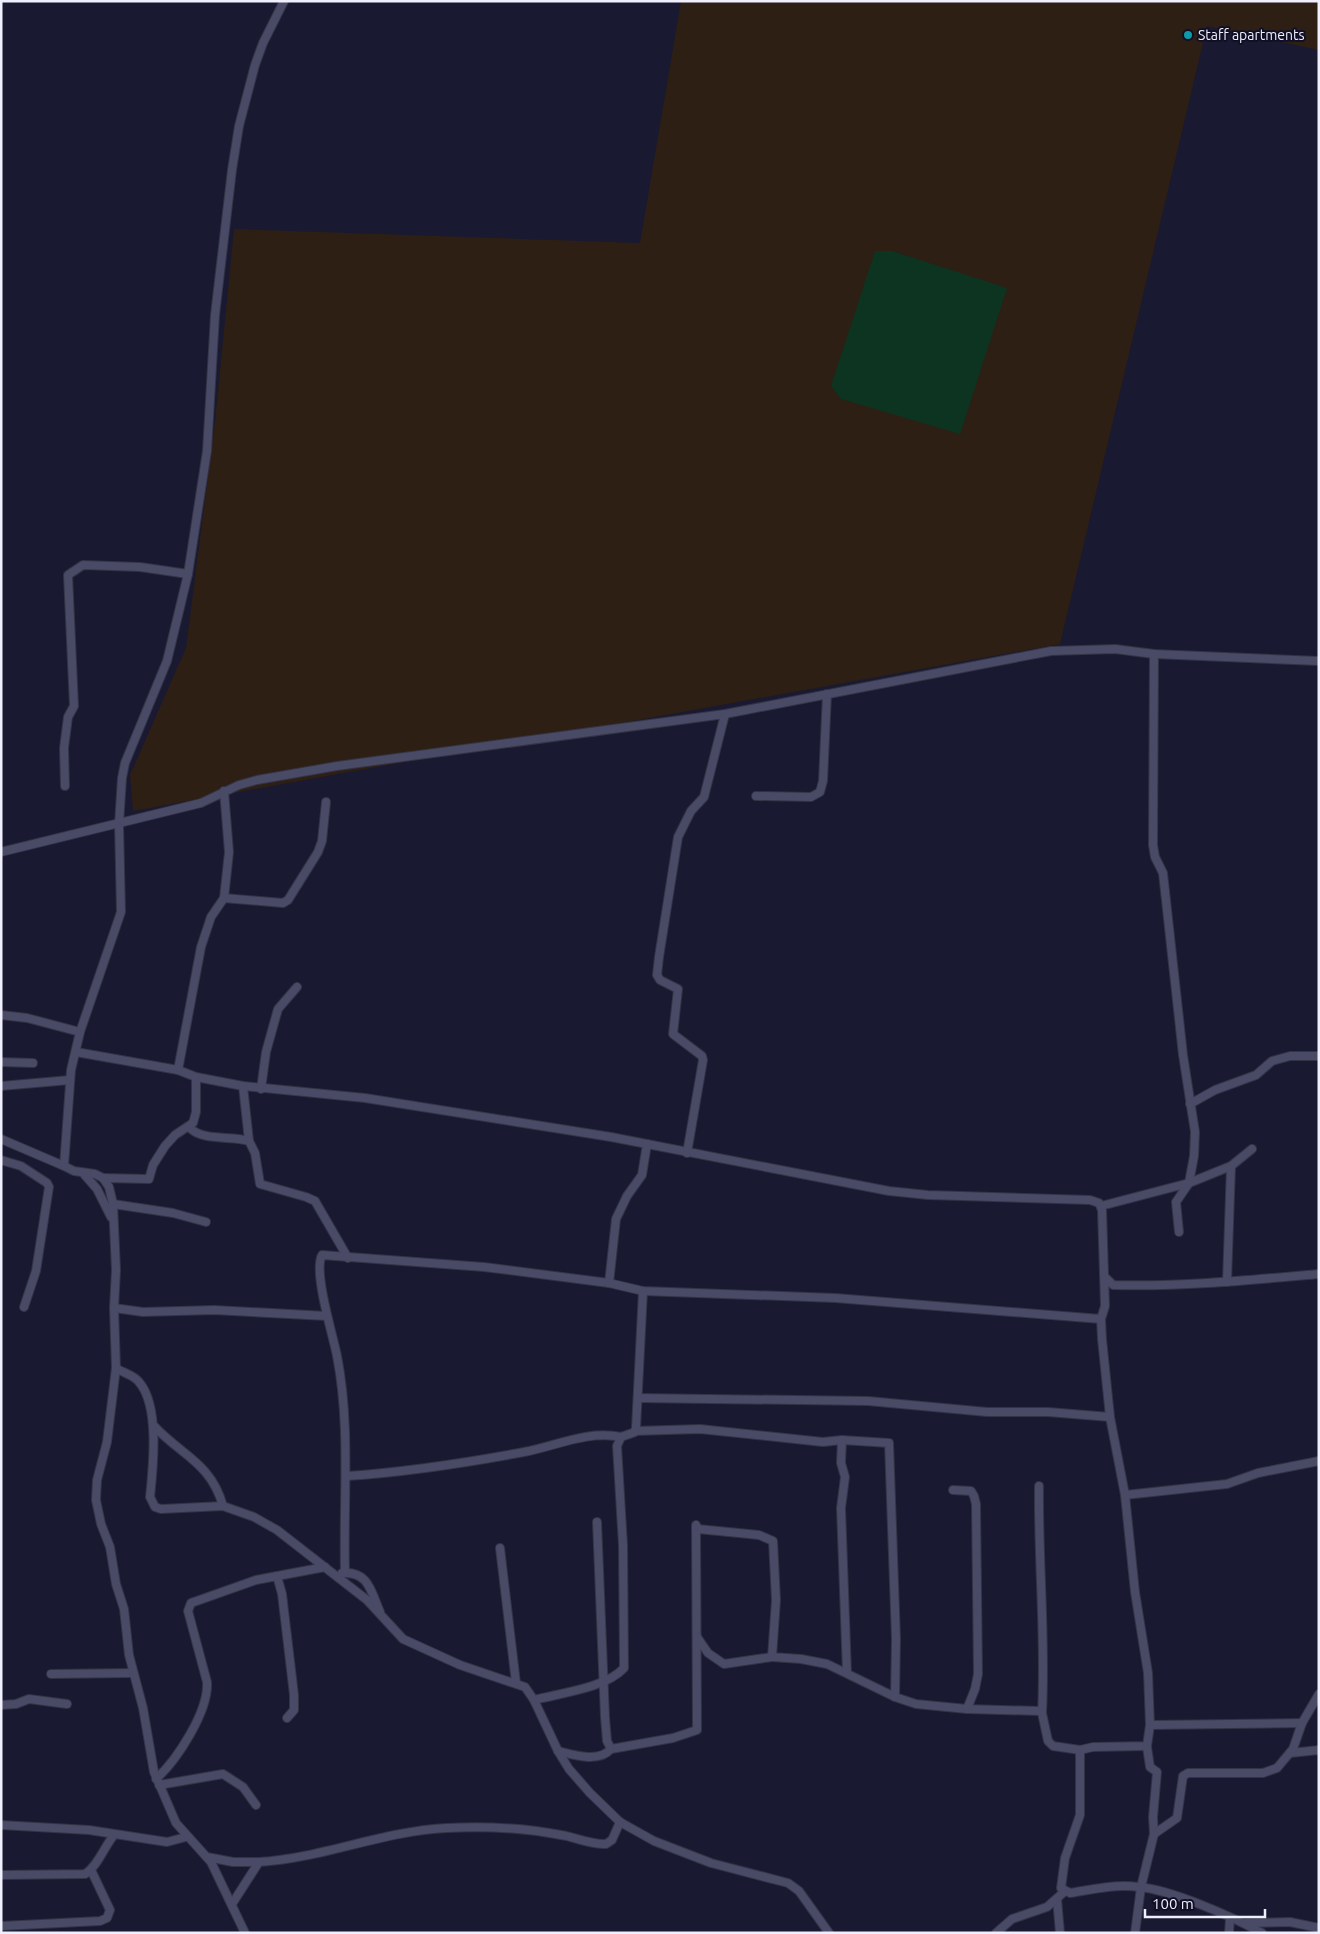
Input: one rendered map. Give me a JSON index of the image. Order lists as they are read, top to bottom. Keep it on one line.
{"places":["Staff apartments"],"scale_bar":"100 m"}
